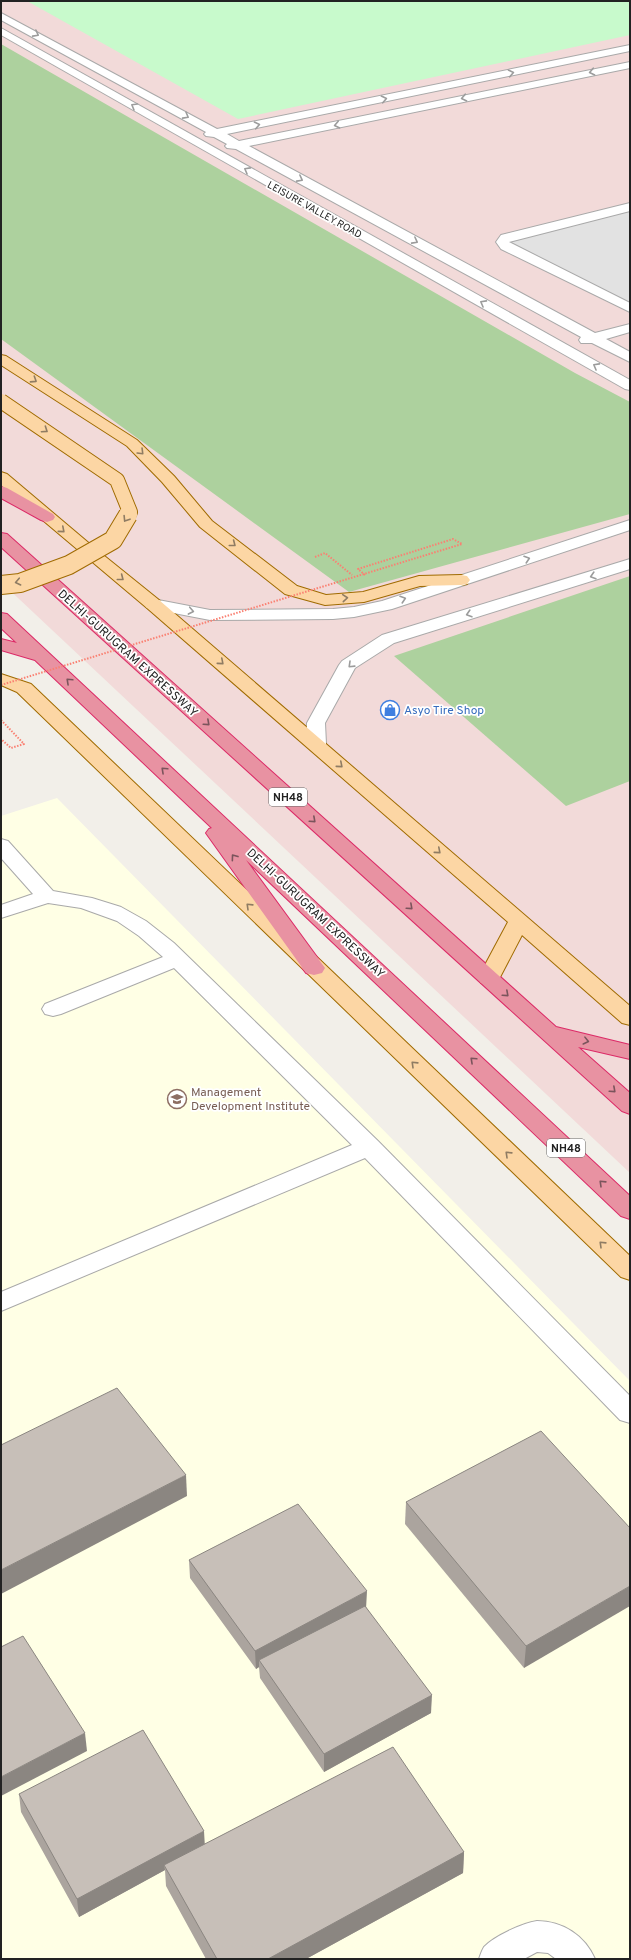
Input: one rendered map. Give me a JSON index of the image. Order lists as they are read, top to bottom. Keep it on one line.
{"streets":{"highway":["DELHI-GURUGRAM EXPRESSWAY","NH48"],"street":["LEISURE VALLEY ROAD"]},"places":{"shop":["Asyo Tire Shop"],"school or university":["Management Development Institute"]}}
